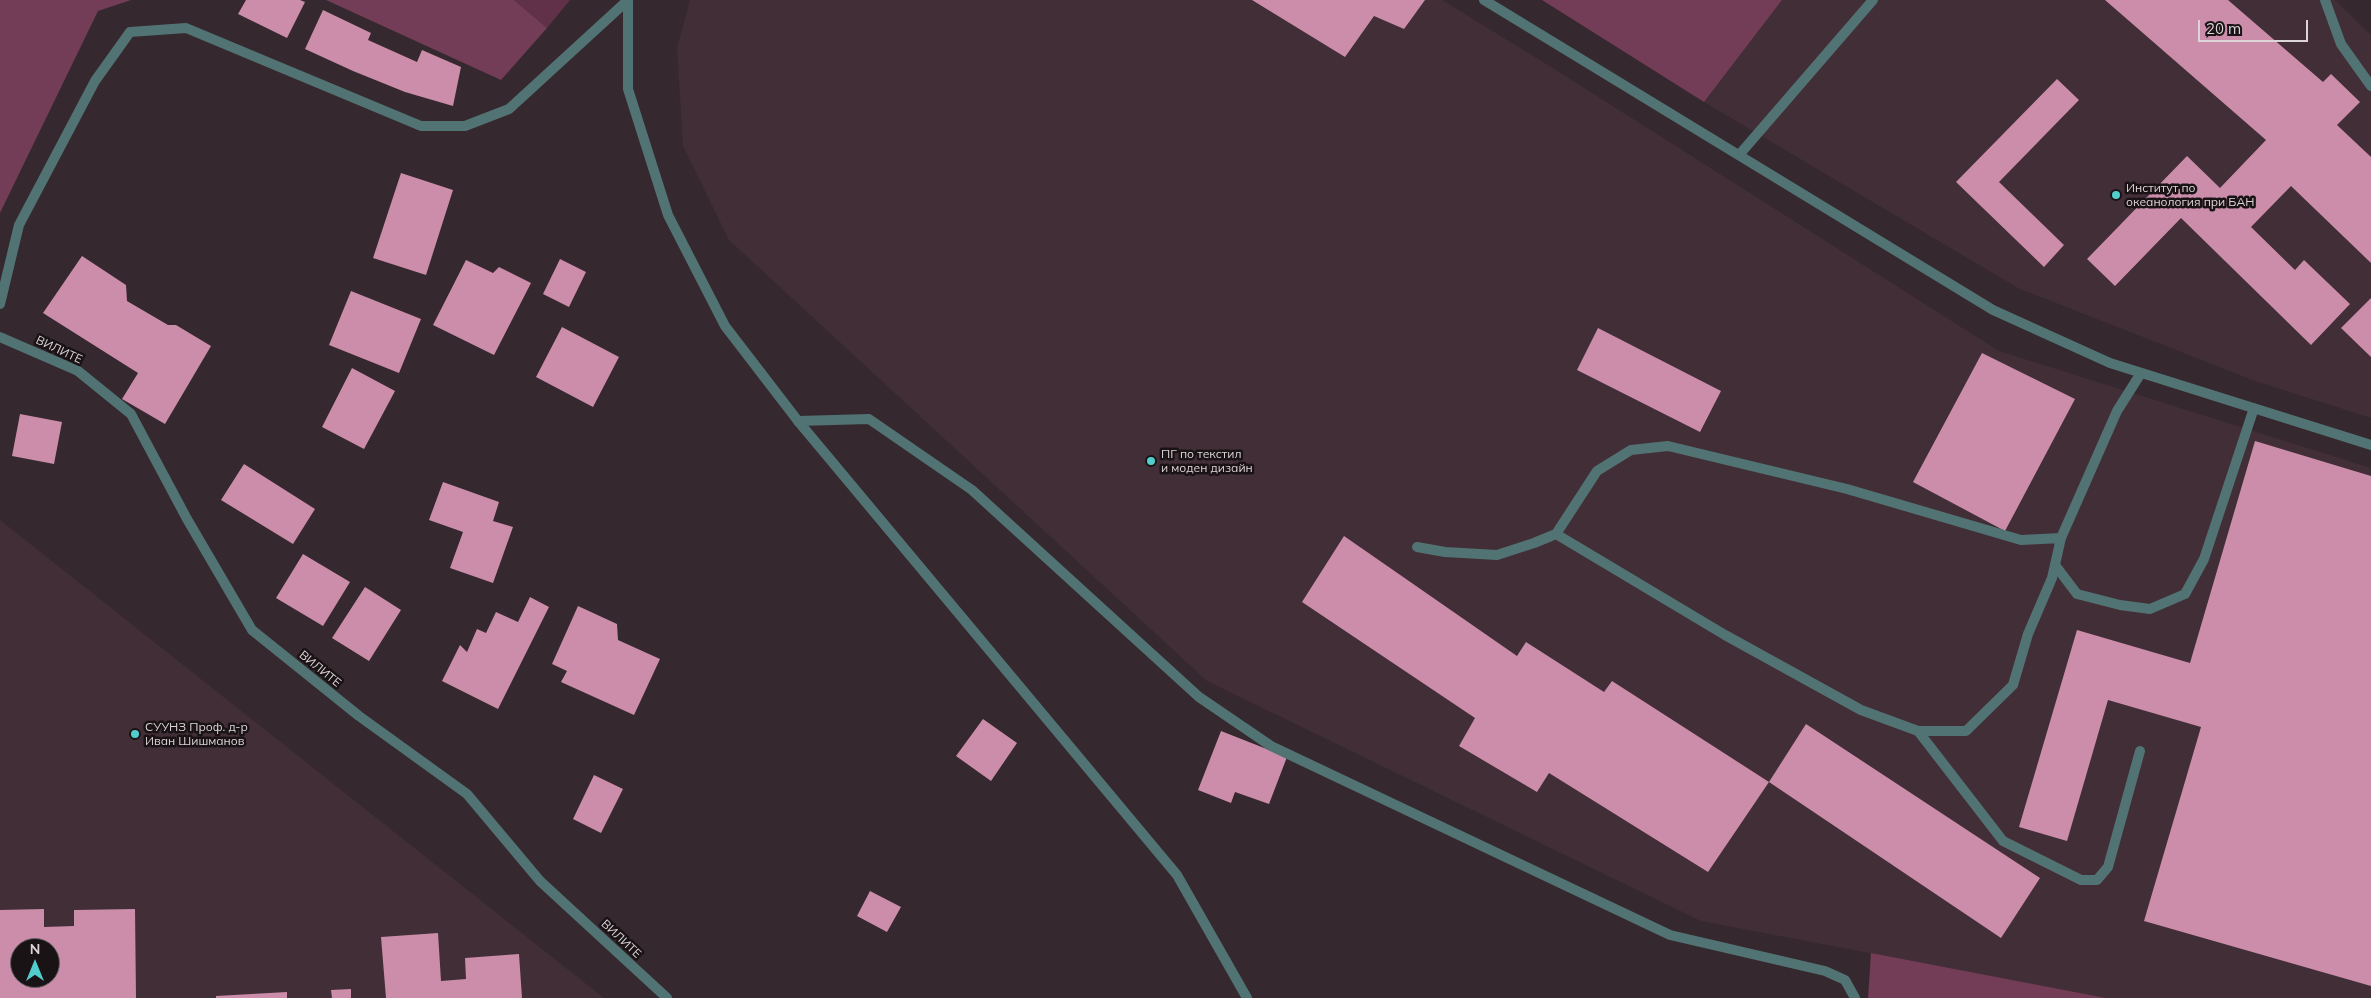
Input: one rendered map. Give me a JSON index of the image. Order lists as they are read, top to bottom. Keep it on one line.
{"streets":{"street":["ВИЛИТЕ"]},"places":["Институт по океанология при БАН","ПГ по текстил и моден дизайн","СУУНЗ Проф. д-р Иван Шишманов"],"scale_bar":"20 m","north":"top"}
